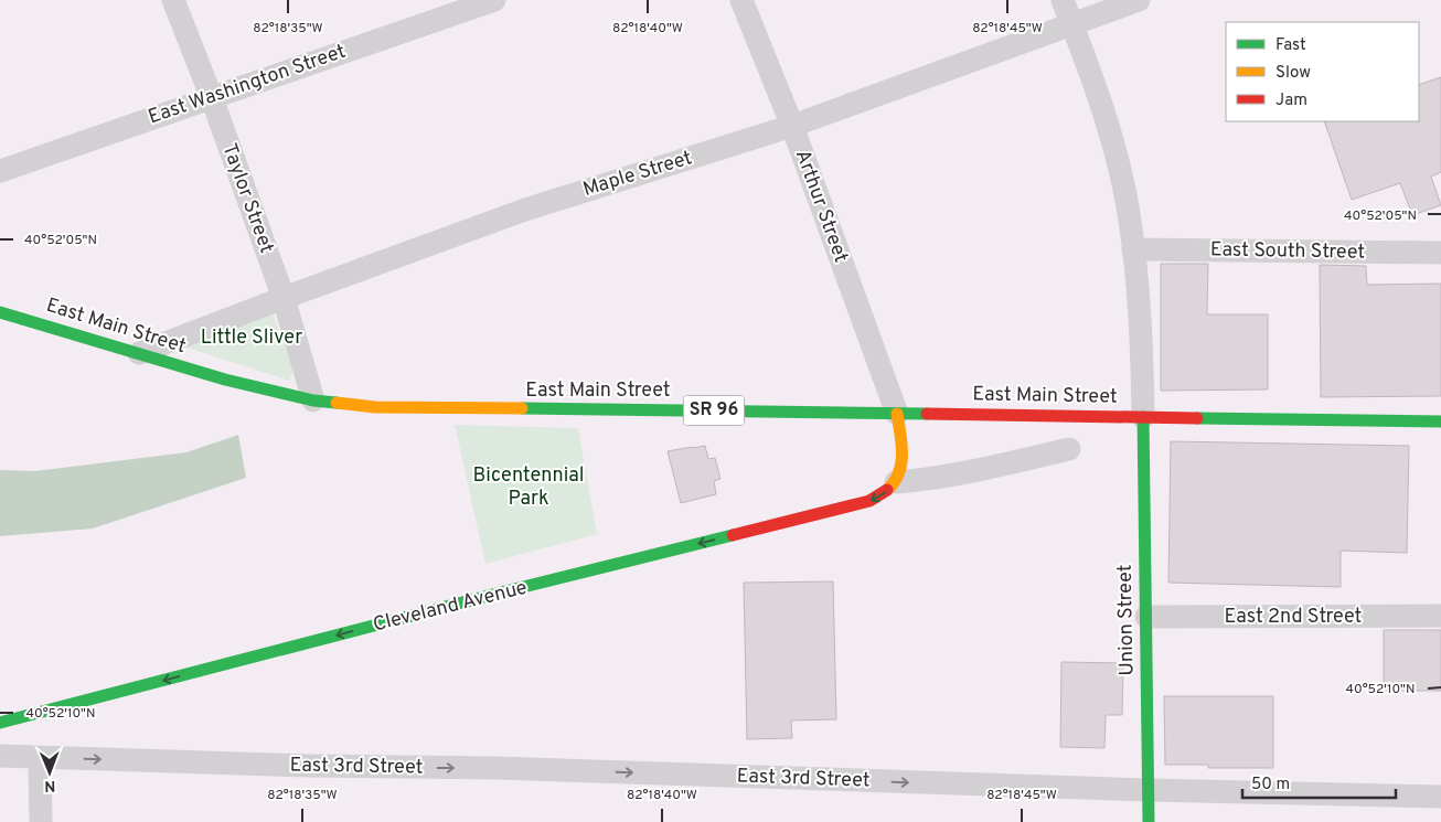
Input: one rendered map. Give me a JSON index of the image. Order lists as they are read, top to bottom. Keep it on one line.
{"streets":{"main road":["East Main Street","SR 96","Cleveland Avenue","Union Street"],"street":["East Washington Street","Maple Street","Taylor Street","Arthur Street","East South Street","East 2nd Street","East 3rd Street"]},"crossings":[["East Washington Street","Taylor Street"],["Maple Street","Taylor Street"],["Maple Street","Arthur Street"],["Maple Street","East Main Street"],["Taylor Street","East Main Street"],["Arthur Street","East Main Street"],["East Main Street","Union Street"],["East 2nd Street","Union Street"],["Union Street","East 3rd Street"]],"one_way":["Cleveland Avenue","East 3rd Street"],"parks":["Little Sliver","Bicentennial Park"],"legend":["Fast","Slow","Jam"],"scale_bar":"50 m","north":"bottom","coordinates":["82°18'35\"W","82°18'40\"W","82°18'45\"W","40°52'05\"N","40°52'10\"N"]}
